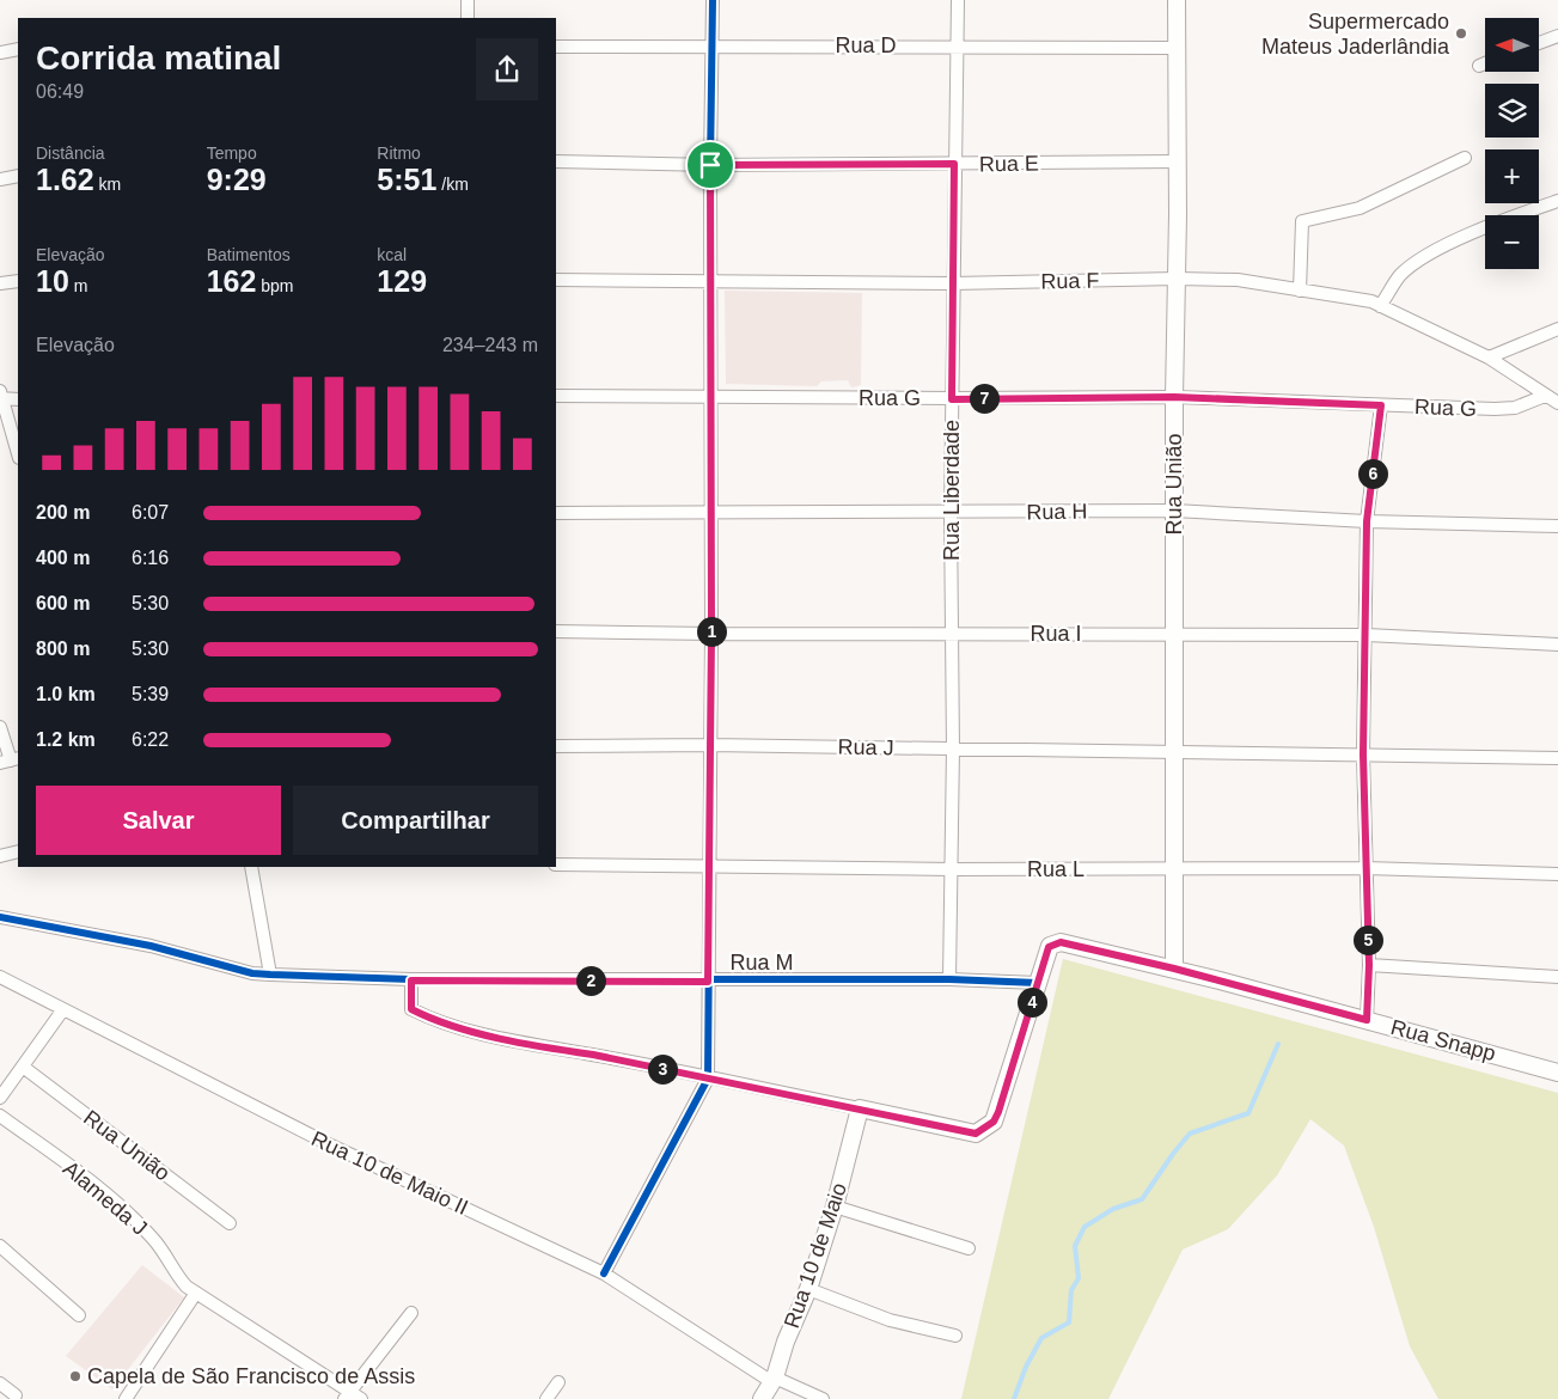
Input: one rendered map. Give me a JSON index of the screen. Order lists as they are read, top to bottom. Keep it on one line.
{"streets":{"main road":["Rua União","Rua Snapp","Rua 10 de Maio"],"street":["Rua D","Rua E","Rua F","Rua G","Rua Liberdade","Rua H","Rua I","Rua J","Rua L","Rua M","Rua 10 de Maio II","Alameda J"]},"crossings":[["Rua D","Rua União"],["Rua D","Rua Liberdade"],["Rua E","Rua União"],["Rua E","Rua Liberdade"],["Rua F","Rua G"],["Rua F","Rua União"],["Rua F","Rua Liberdade"],["Rua G","Rua União"],["Rua G","Rua Liberdade"],["Rua União","Rua H"],["Rua União","Rua I"],["Rua União","Rua J"],["Rua União","Rua L"],["Rua União","Rua Snapp"],["Rua Liberdade","Rua H"],["Rua Liberdade","Rua I"],["Rua Liberdade","Rua J"],["Rua Liberdade","Rua L"],["Rua Liberdade","Rua M"],["Rua M","Rua Snapp"],["Rua 10 de Maio II","Rua 10 de Maio"]],"places":["Supermercado Mateus Jaderlândia","Capela de São Francisco de Assis"],"north":"left","page":{"map_buttons":["+","−"],"heading":["Corrida matinal","06:49"],"stats":[["Distância","1.62 km"],["Tempo","9:29"],["Ritmo","5:51 /km"],["Elevação","10 m"],["Batimentos","162 bpm"],["kcal","129"]],"chart":["Elevação","234–243 m"],"pins":["7","6","1","5","2","4","3"],"list":[{"name":"200 m","note":"6:07"},{"name":"400 m","note":"6:16"},{"name":"600 m","note":"5:30"},{"name":"800 m","note":"5:30"},{"name":"1.0 km","note":"5:39"},{"name":"1.2 km","note":"6:22"}],"buttons":["Salvar","Compartilhar"]}}
